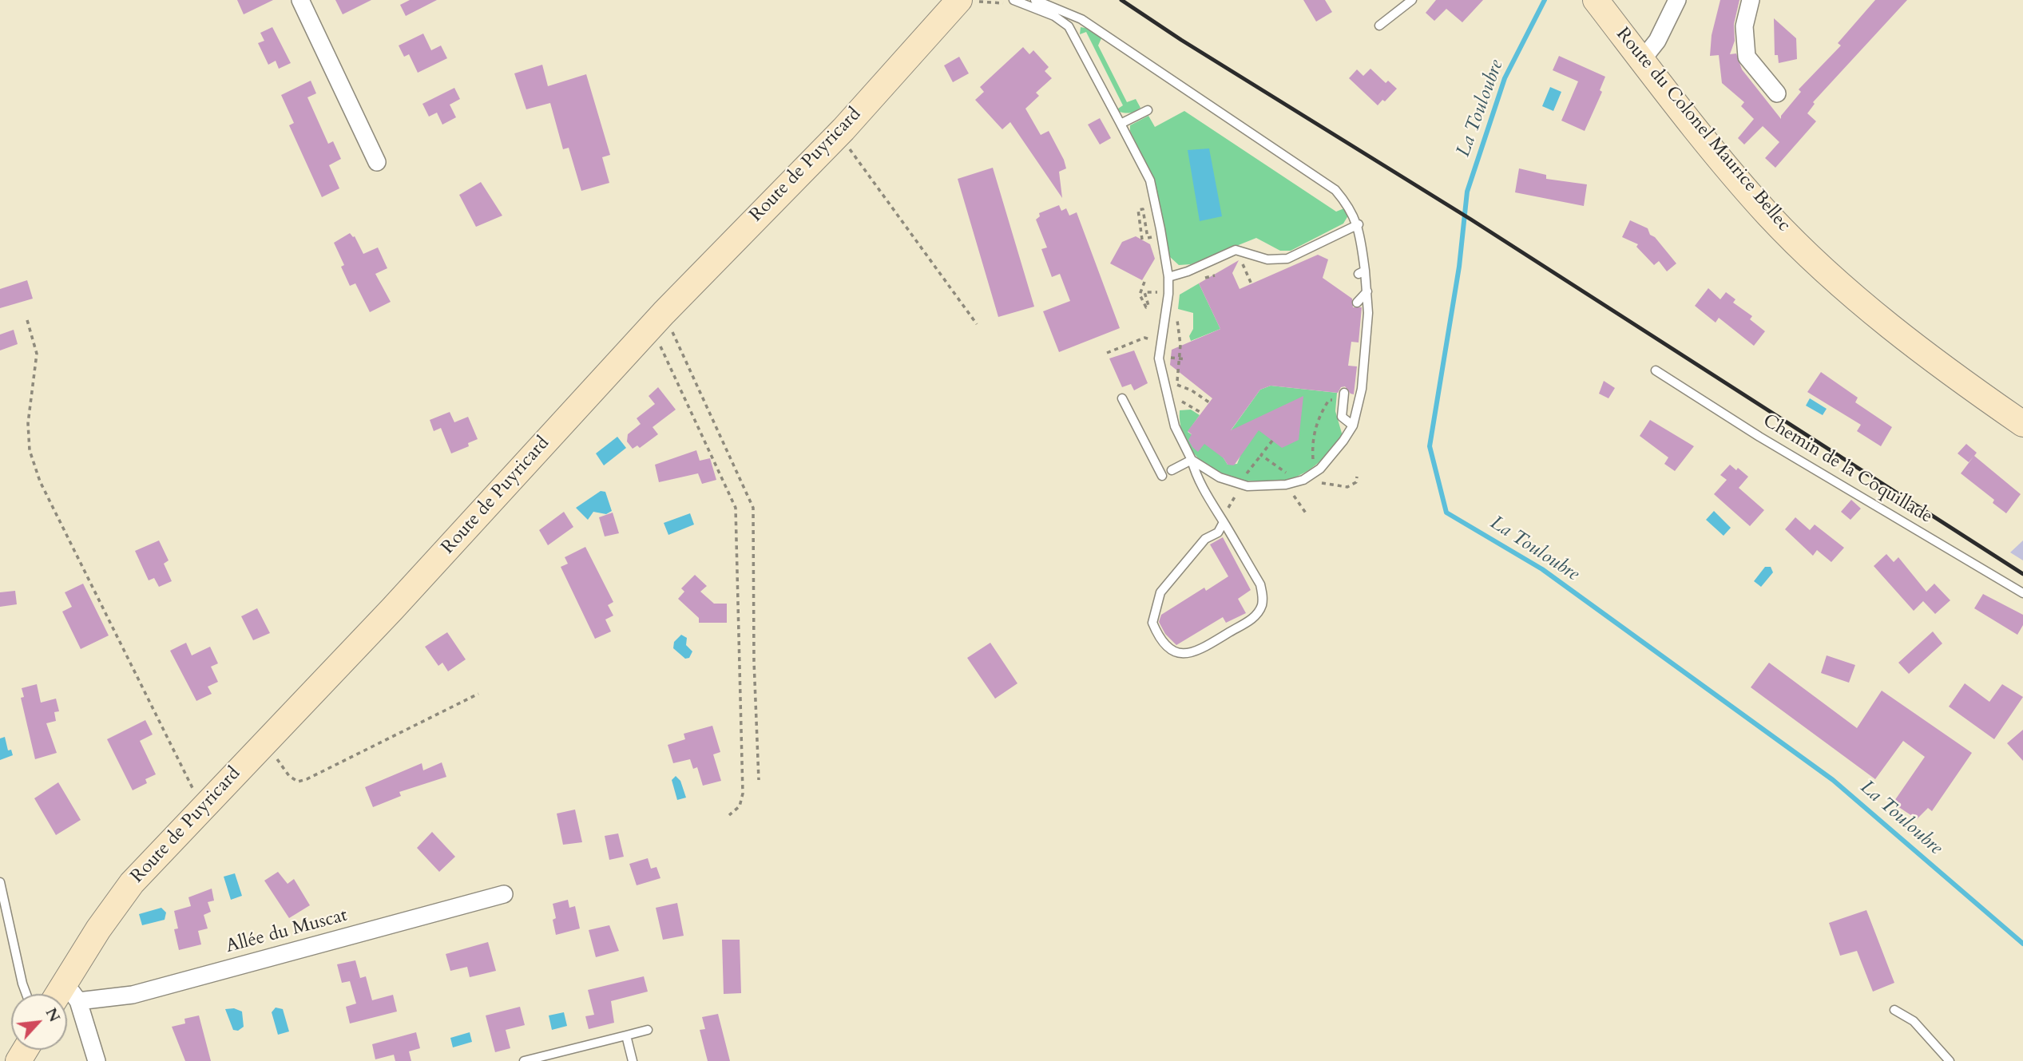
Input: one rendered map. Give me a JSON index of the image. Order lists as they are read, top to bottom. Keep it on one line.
{"streets":{"main road":["Route du Colonel Maurice Bellec","Route de Puyricard"],"street":["Allée du Muscat"],"lane":["Chemin de la Coquillade"]},"crossings":[["Route de Puyricard","Allée du Muscat"]],"water":["La Touloubre"],"north":"top right"}
